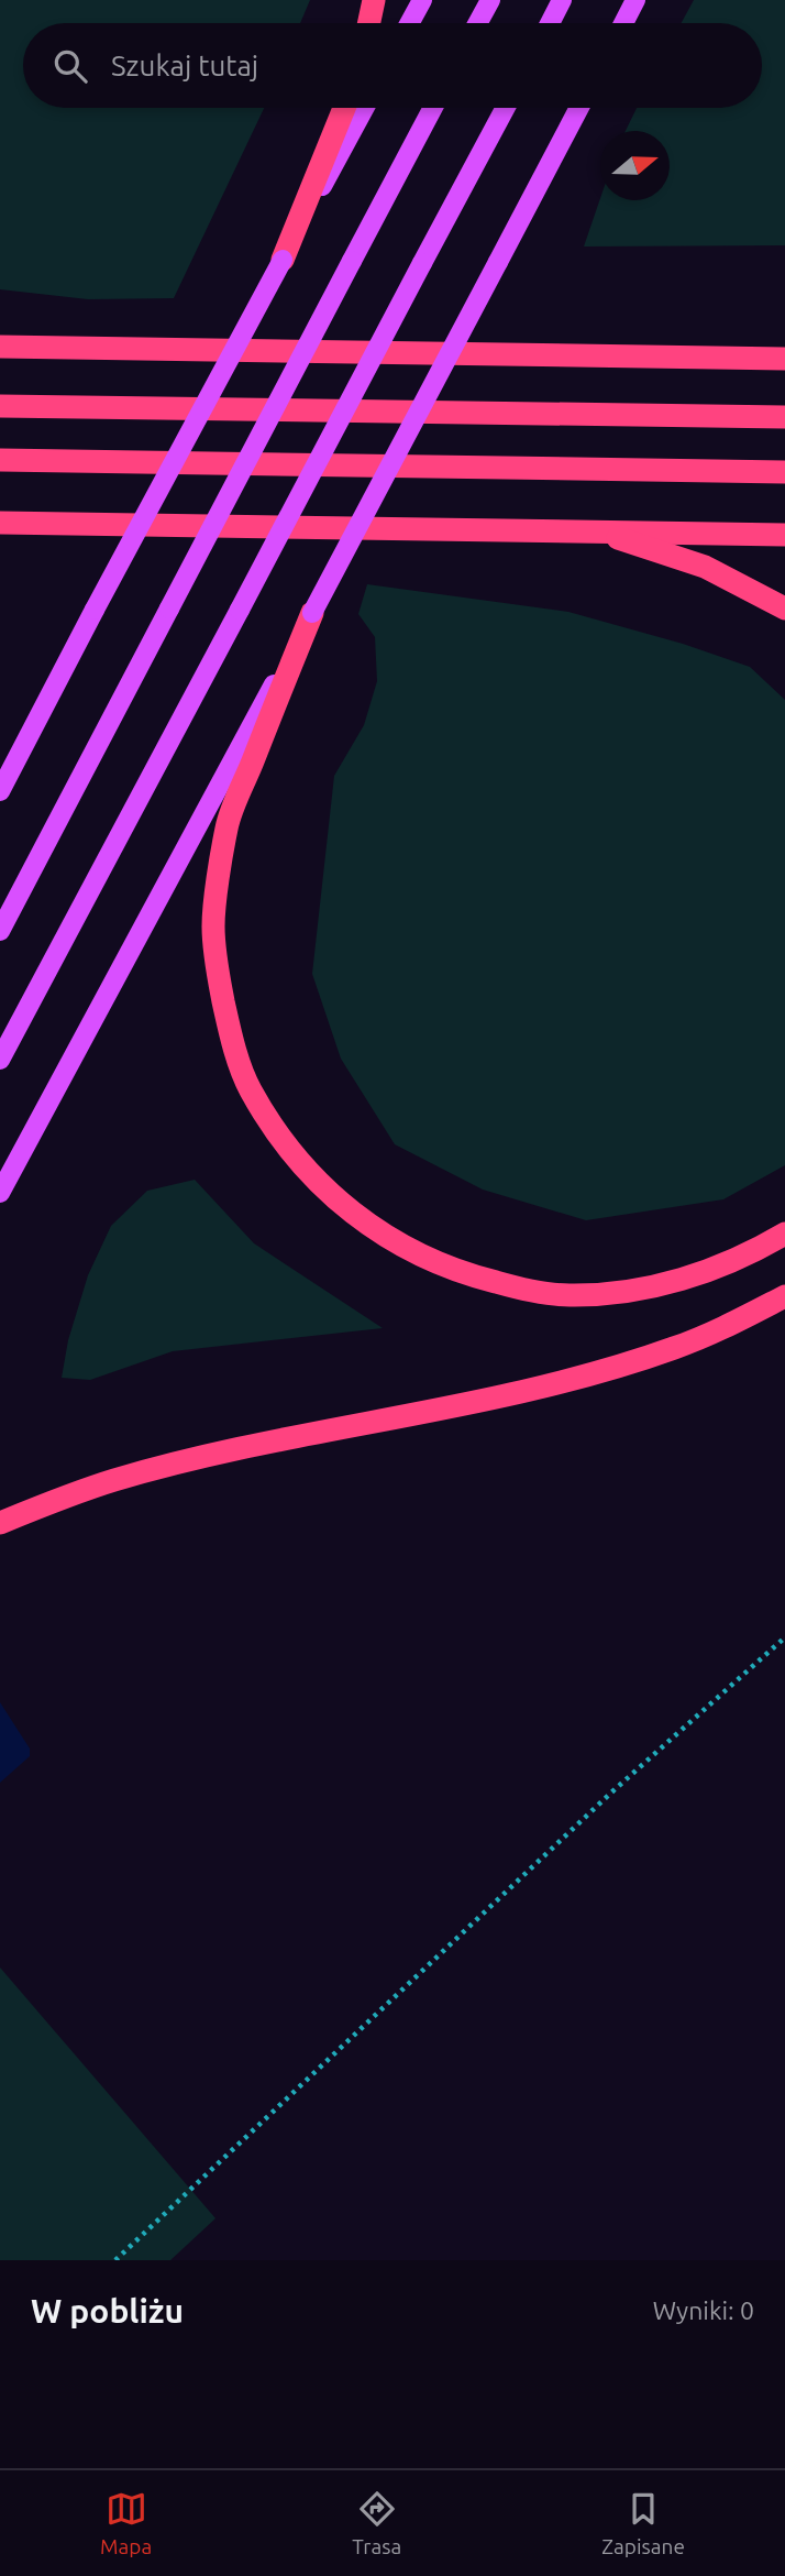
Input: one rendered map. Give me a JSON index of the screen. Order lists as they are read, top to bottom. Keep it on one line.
{"north":"right","page":{"search":"Szukaj tutaj","heading":["W pobliżu","Wyniki: 0"],"nav":["Mapa","Trasa","Zapisane"]}}
